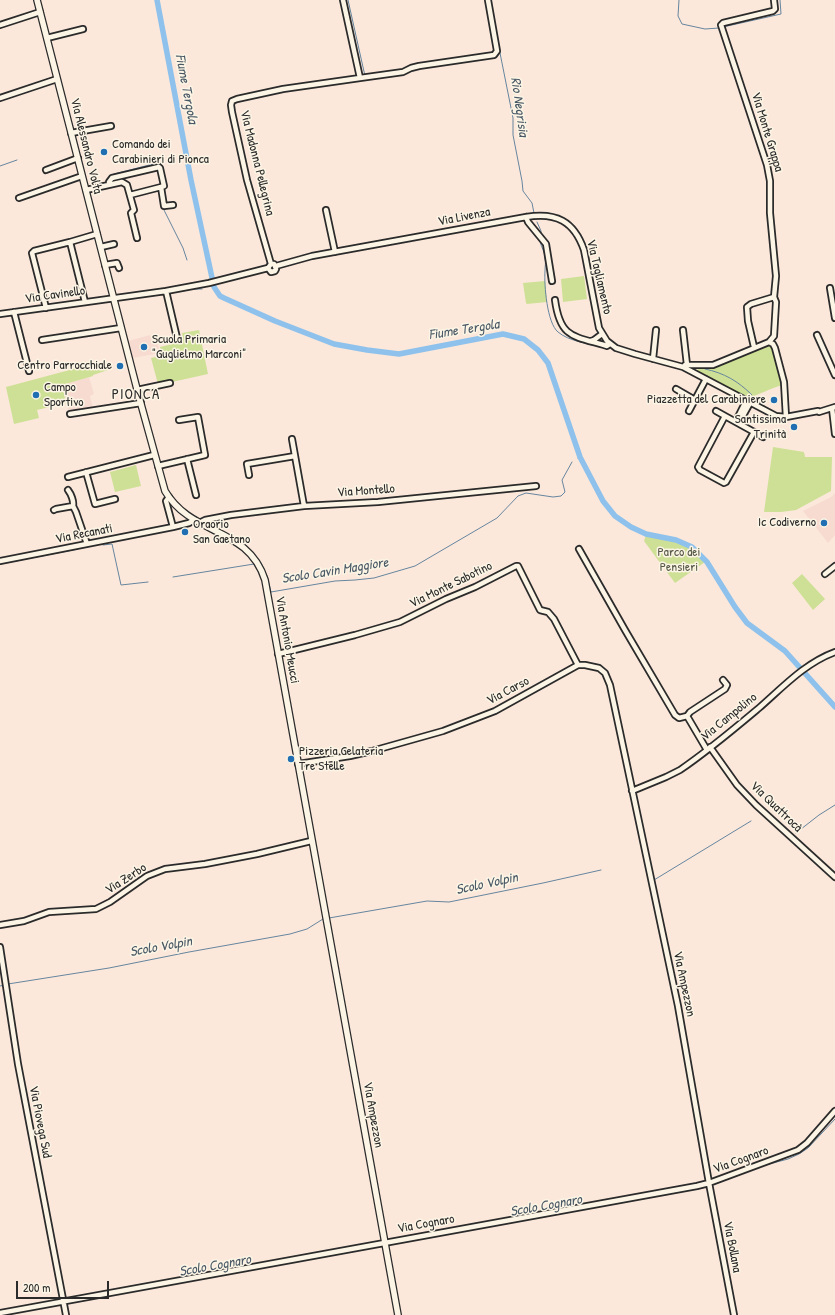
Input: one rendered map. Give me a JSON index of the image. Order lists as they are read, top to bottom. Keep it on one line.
{"streets":{"main road":["Via Alessandro Volta","Via Antonio Meucci","Via Ampezzon"],"street":["Via Monte Grappa","Via Madonna Pellegrina","Via Livenza","Via Tagliamento","Via Cavinello","Via Montello","Via Recanati","Via Monte Sabotino","Via Carso","Via Campolino","Via Quattrocà","Via Zerbo","Via Piovega Sud","Via Cognaro","Via Bollana"]},"crossings":[["Via Monte Grappa","Via Tagliamento"],["Via Alessandro Volta","Via Livenza"],["Via Alessandro Volta","Via Cavinello"],["Via Alessandro Volta","Via Antonio Meucci"],["Via Madonna Pellegrina","Via Livenza"],["Via Livenza","Via Tagliamento"],["Via Livenza","Via Cavinello"],["Via Livenza","Via Antonio Meucci"],["Via Cavinello","Via Antonio Meucci"],["Via Montello","Via Antonio Meucci"],["Via Recanati","Via Antonio Meucci"],["Via Monte Sabotino","Via Antonio Meucci"],["Via Monte Sabotino","Via Carso"],["Via Antonio Meucci","Via Carso"],["Via Antonio Meucci","Via Zerbo"],["Via Antonio Meucci","Via Ampezzon"],["Via Campolino","Via Quattrocà"],["Via Campolino","Via Ampezzon"],["Via Ampezzon","Via Cognaro"],["Via Ampezzon","Via Bollana"],["Via Piovega Sud","Via Cognaro"],["Via Cognaro","Via Bollana"]],"districts":["PIONCA"],"water":["Fiume Tergola","Rio Negrisia","Scolo Cavin Maggiore","Scolo Volpin","Scolo Cognaro"],"parks":["Parco dei Pensieri"],"places":["Comando dei Carabinieri di Pionca","Scuola Primaria \"Guglielmo Marconi\"","Centro Parrocchiale","Campo Sportivo","Piazzetta del Carabiniere","Santissima Trinità","Ic Codiverno","Oraorio San Gaetano","Pizzeria Gelateria Tre Stelle"],"scale_bar":"200 m"}
